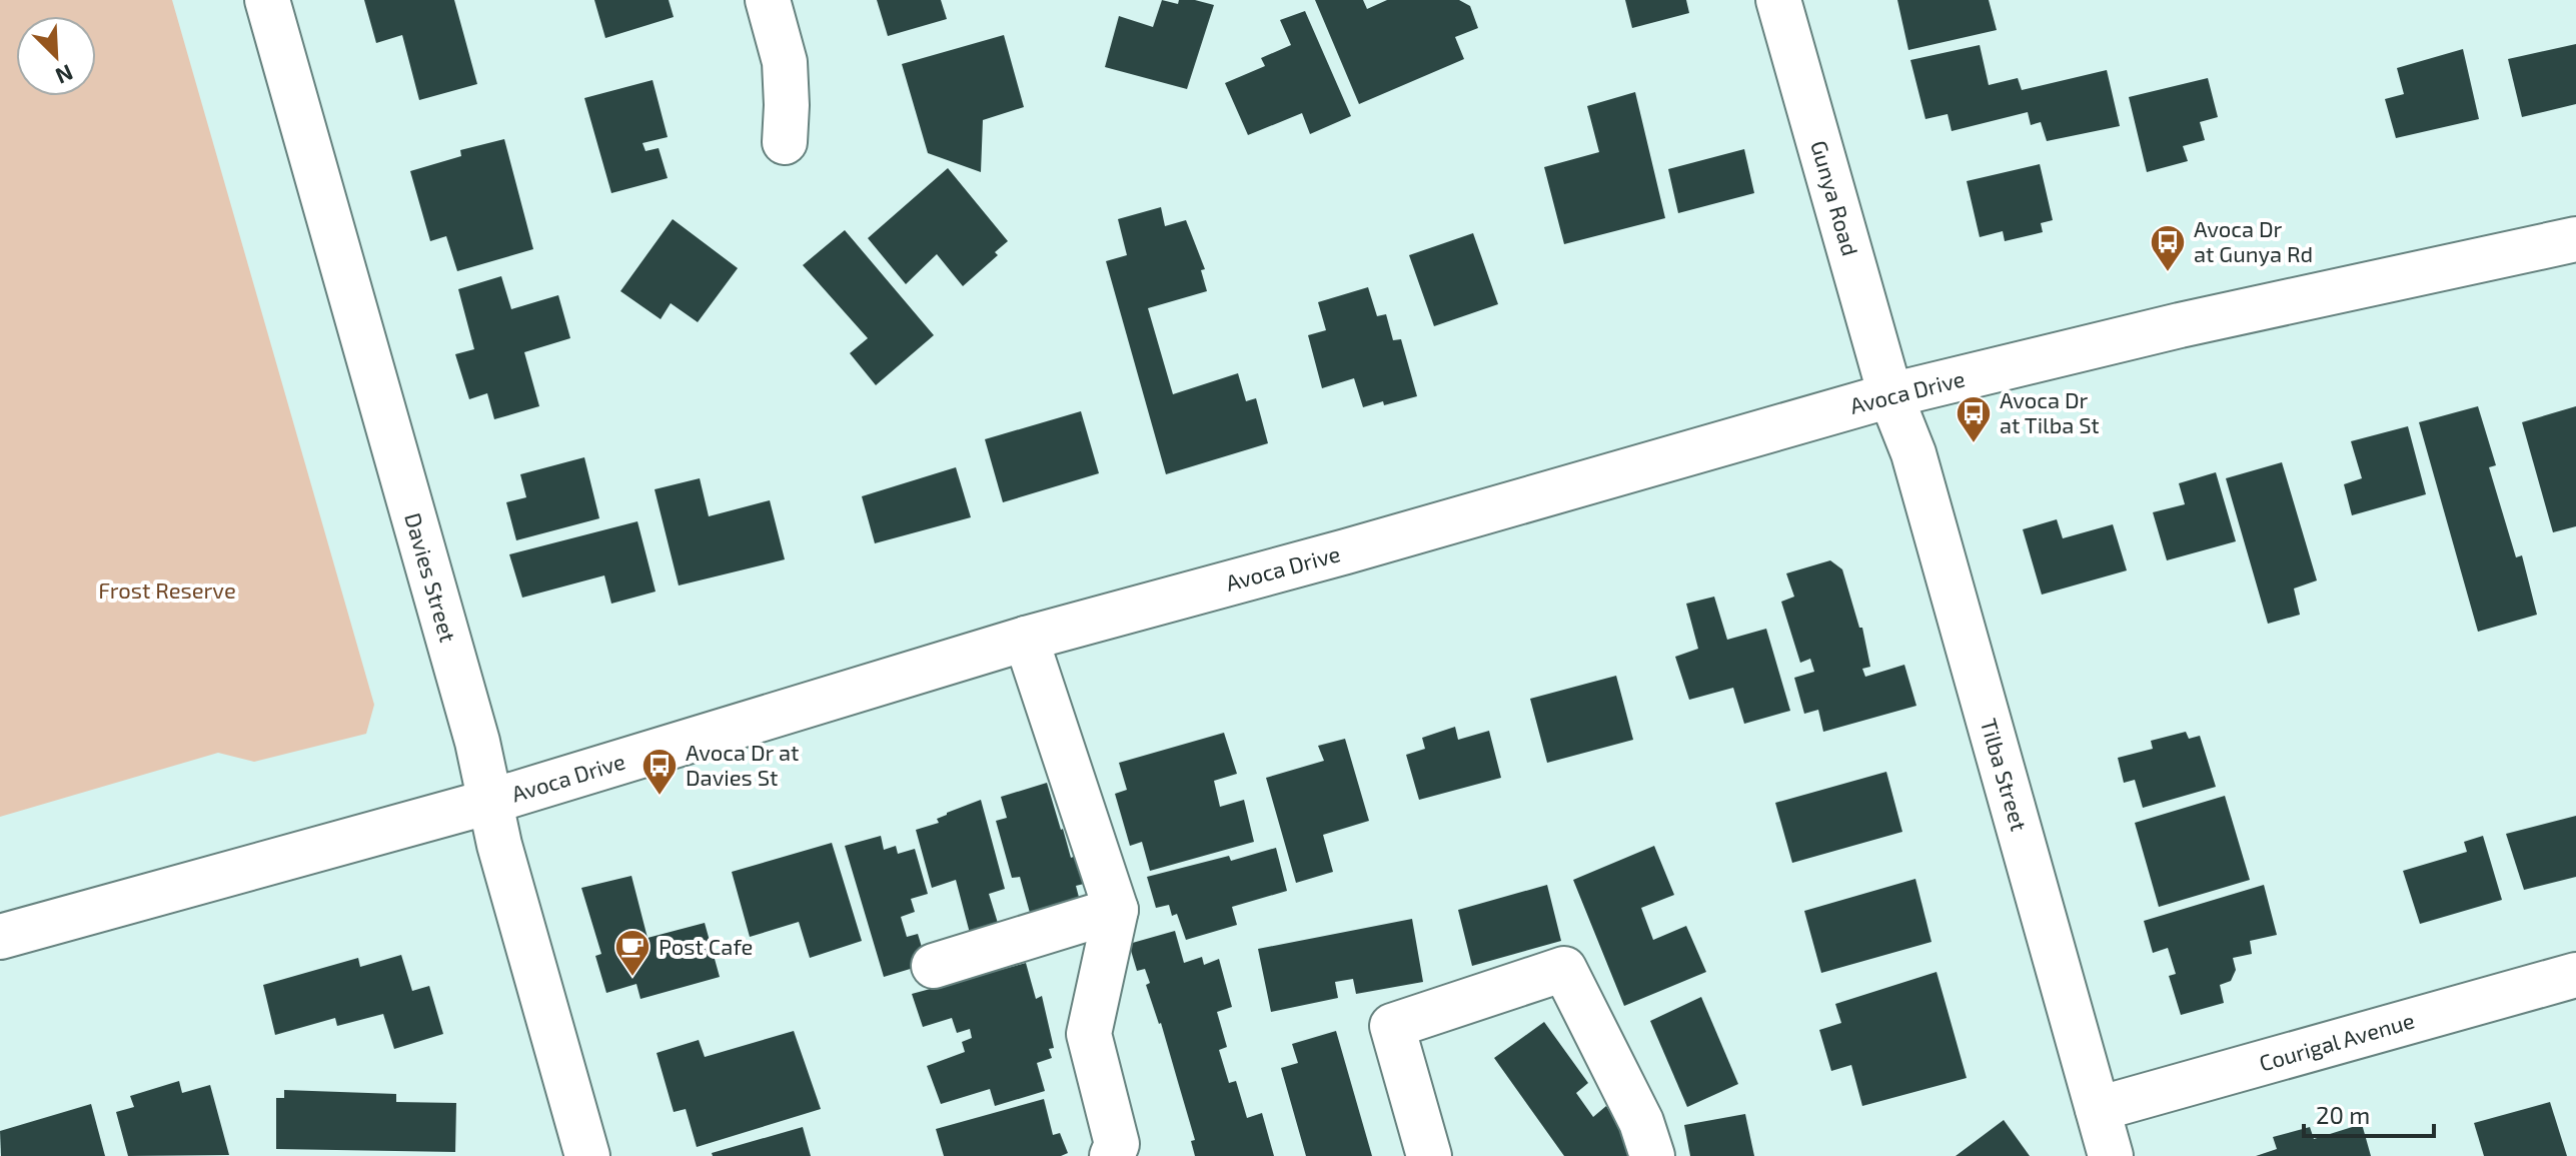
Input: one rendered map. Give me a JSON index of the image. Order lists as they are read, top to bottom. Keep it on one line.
{"streets":{"street":["Gunya Road","Avoca Drive","Davies Street","Tilba Street","Courigal Avenue"]},"crossings":[["Gunya Road","Avoca Drive"],["Gunya Road","Tilba Street"],["Avoca Drive","Davies Street"],["Avoca Drive","Tilba Street"],["Tilba Street","Courigal Avenue"]],"parks":["Frost Reserve"],"places":{"bus stop":["Avoca Dr at Gunya Rd","Avoca Dr at Tilba St","Avoca Dr at Davies St"],"cafe":["Post Cafe"]},"scale_bar":"20 m","north":"bottom right"}
